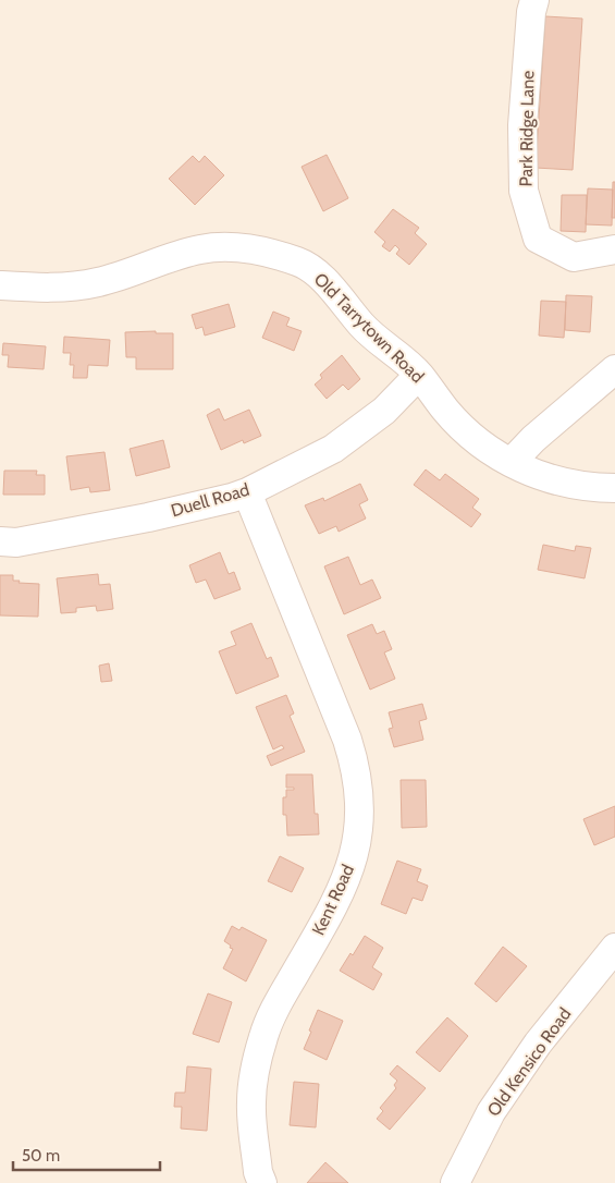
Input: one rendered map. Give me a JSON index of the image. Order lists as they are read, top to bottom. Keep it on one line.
{"streets":{"street":["Park Ridge Lane","Old Tarrytown Road","Duell Road","Kent Road","Old Kensico Road"]},"crossings":[["Old Tarrytown Road","Duell Road"],["Duell Road","Kent Road"]],"scale_bar":"50 m"}
